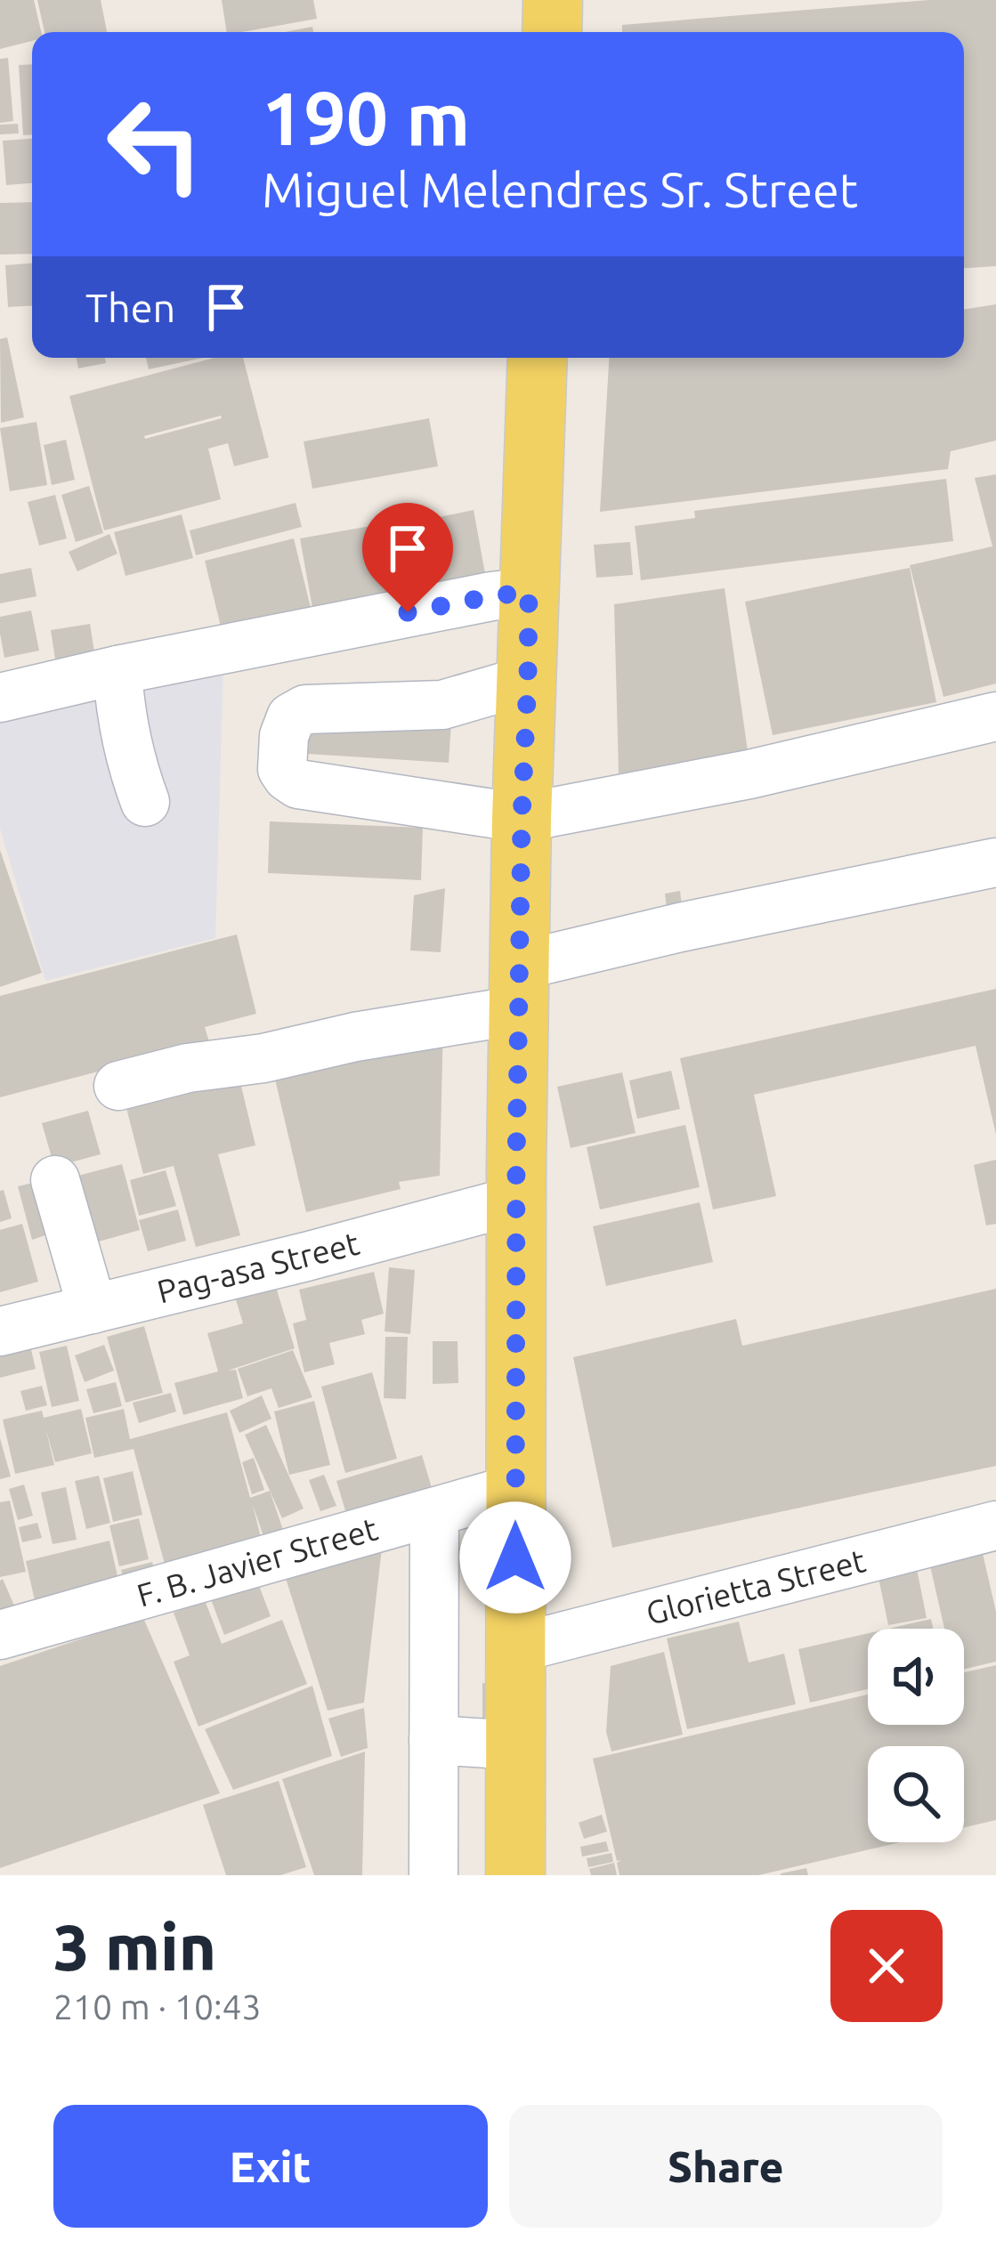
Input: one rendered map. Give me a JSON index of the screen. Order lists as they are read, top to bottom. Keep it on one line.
{"streets":{"street":["Pag-asa Street","F. B. Javier Street","Glorietta Street"]},"page":{"turn":["190 m","Miguel Melendres Sr. Street"],"then":"Then","heading":["3 min","210 m · 10:43"],"buttons":["Exit","Share"]}}
